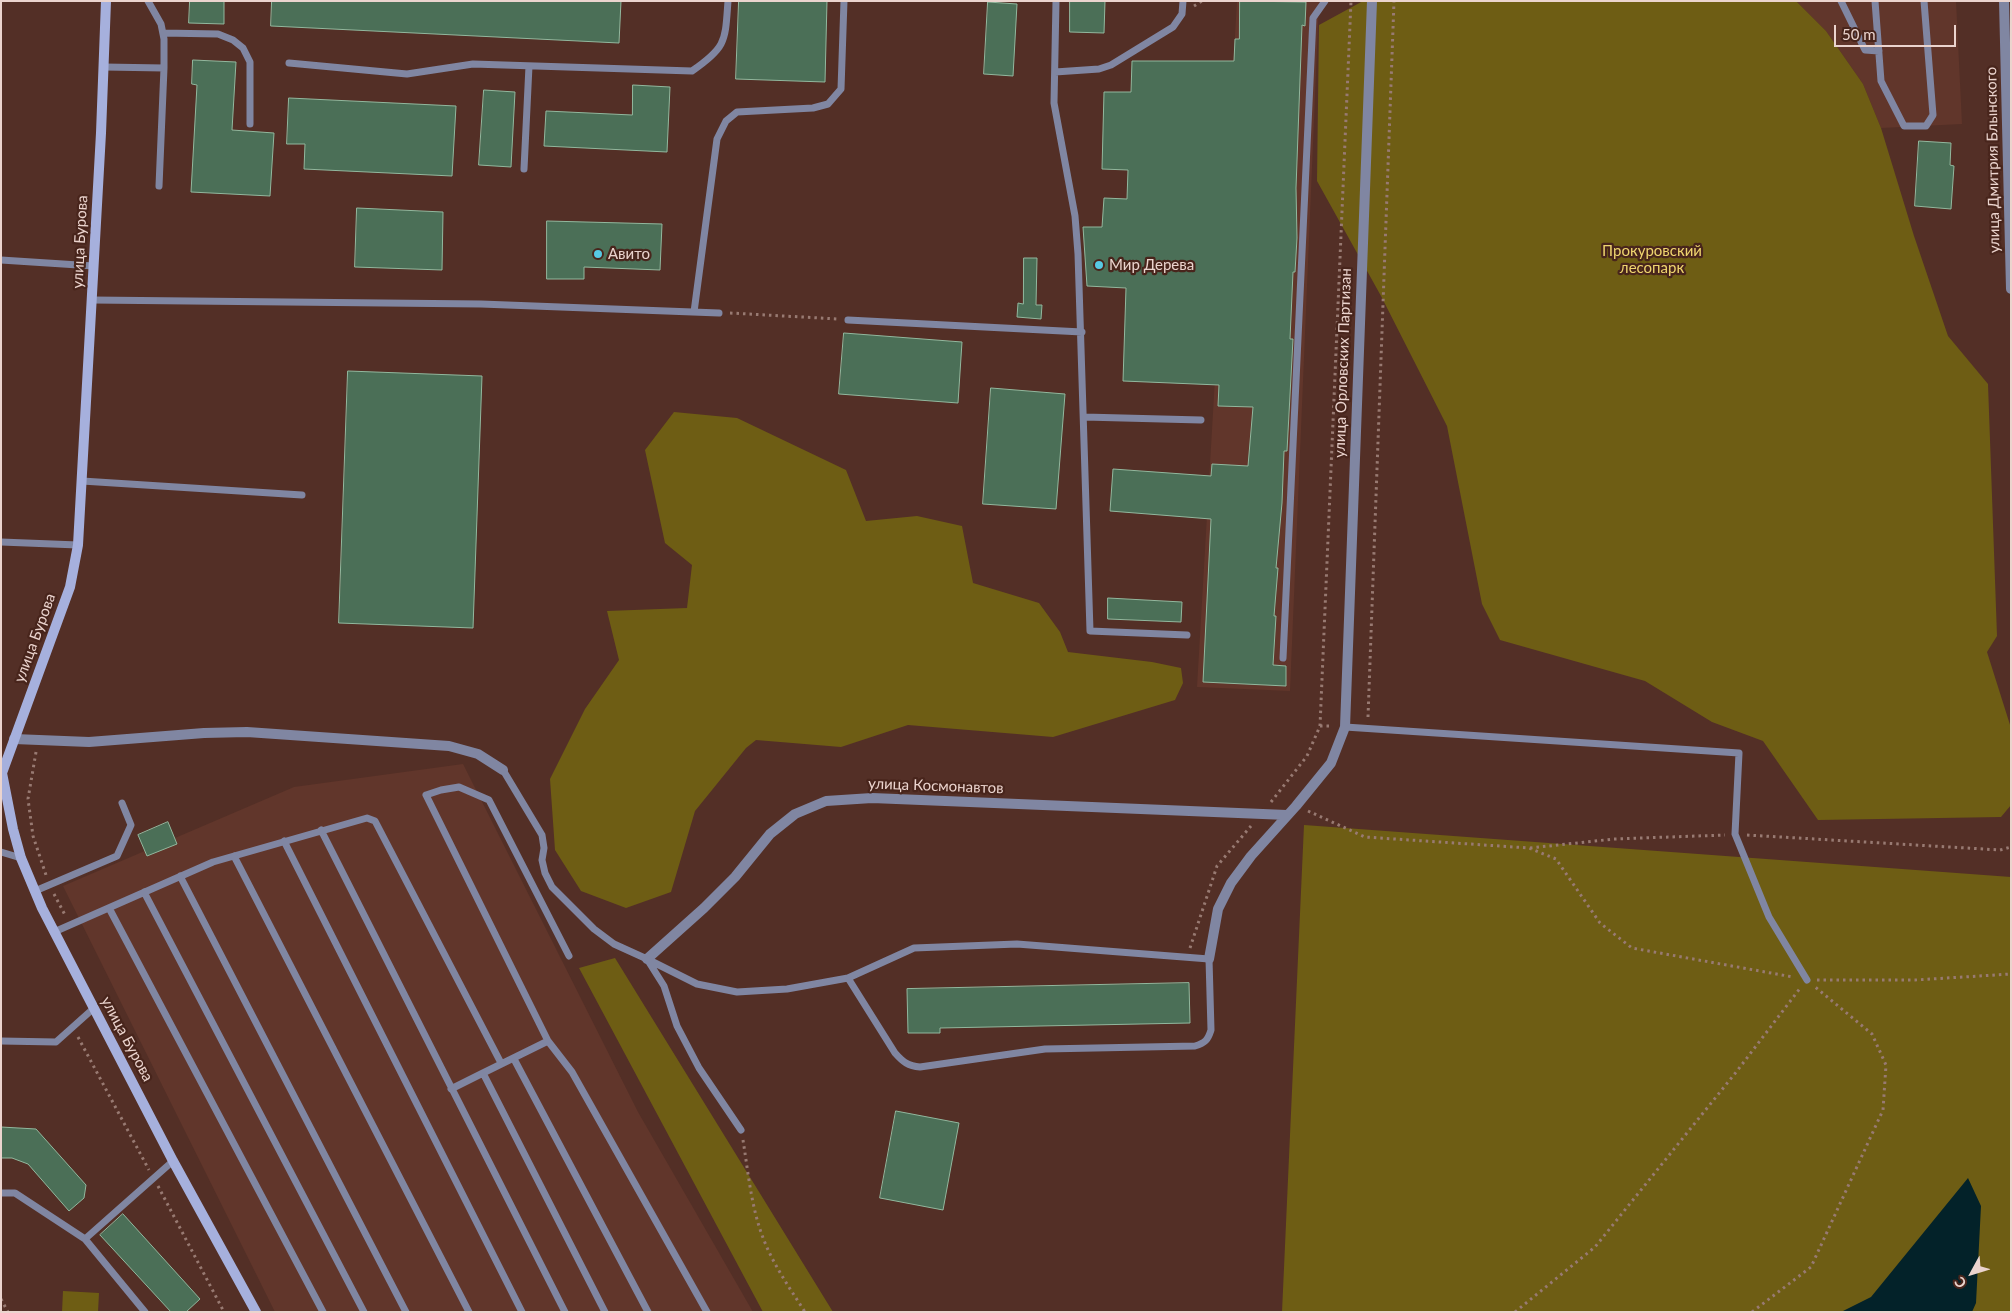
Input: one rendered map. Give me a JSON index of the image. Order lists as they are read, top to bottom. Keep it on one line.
{"streets":{"main road":["улица Бурова"],"street":["улица Дмитрия Блынского","улица Орловских Партизан","улица Космонавтов"]},"crossings":[["улица Орловских Партизан","улица Космонавтов"]],"parks":["Прокуровский лесопарк"],"places":["Авито","Мир Дерева"],"scale_bar":"50 m","north":"bottom left"}
